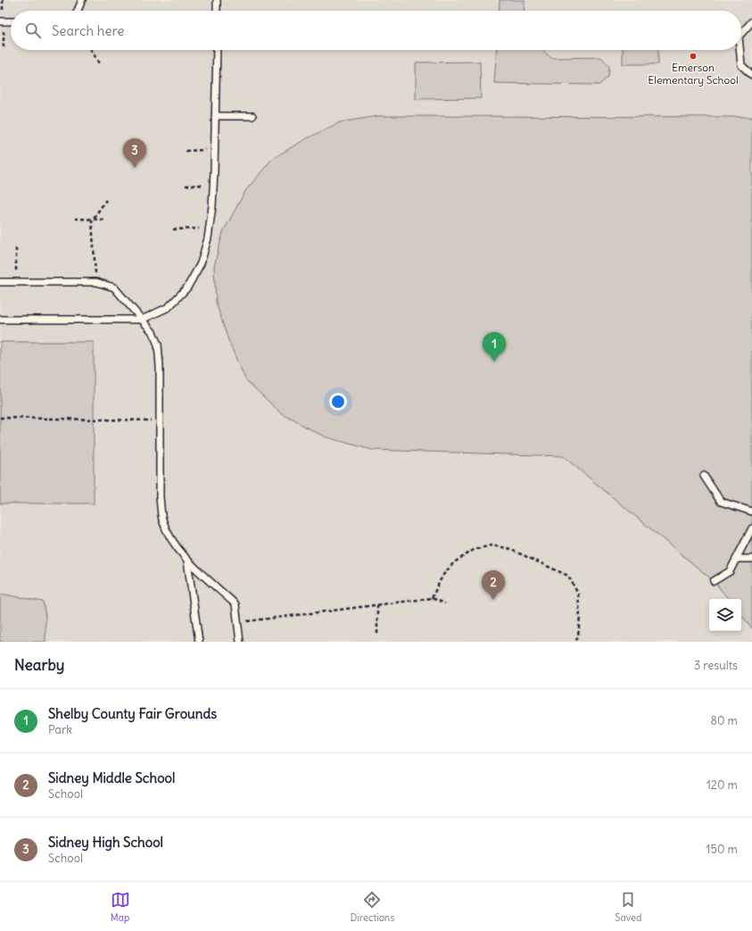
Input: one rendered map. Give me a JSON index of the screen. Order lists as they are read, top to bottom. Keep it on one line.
{"places":["Emerson Elementary School"],"page":{"search":"Search here","pins":["3","1","2"],"heading":["Nearby","3 results"],"list":[{"mark":"1","name":"Shelby County Fair Grounds","note":"Park","value":"80 m"},{"mark":"2","name":"Sidney Middle School","note":"School","value":"120 m"},{"mark":"3","name":"Sidney High School","note":"School","value":"150 m"}],"nav":["Map","Directions","Saved"]}}
